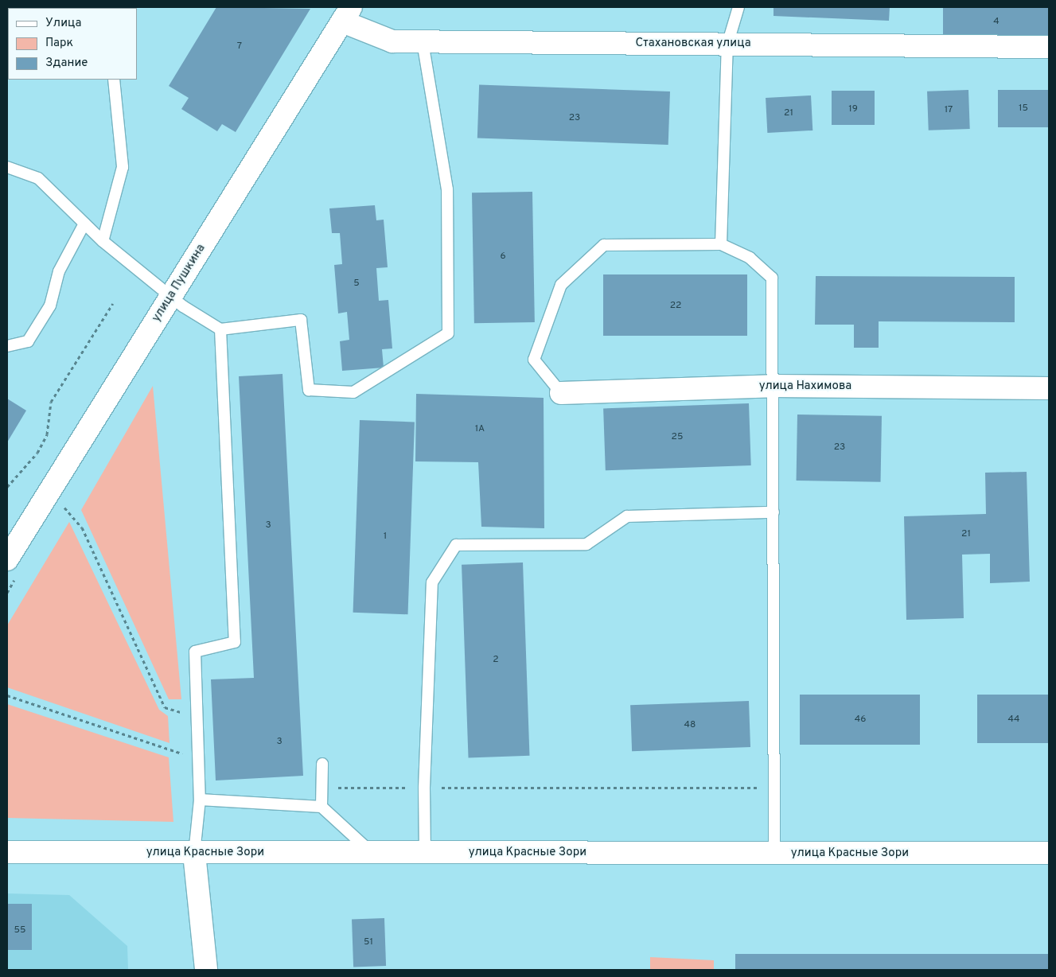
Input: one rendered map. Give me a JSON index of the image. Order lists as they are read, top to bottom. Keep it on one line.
{"streets":{"street":["Стахановская улица","улица Пушкина","улица Нахимова","улица Красные Зори"]},"crossings":[["Стахановская улица","улица Пушкина"]],"house_numbers":["4","7","15","19","17","21","23","6","5","22","1А","25","23","3","21","1","2","46","44","48","3","55","51"],"legend":["Улица","Парк","Здание"]}
